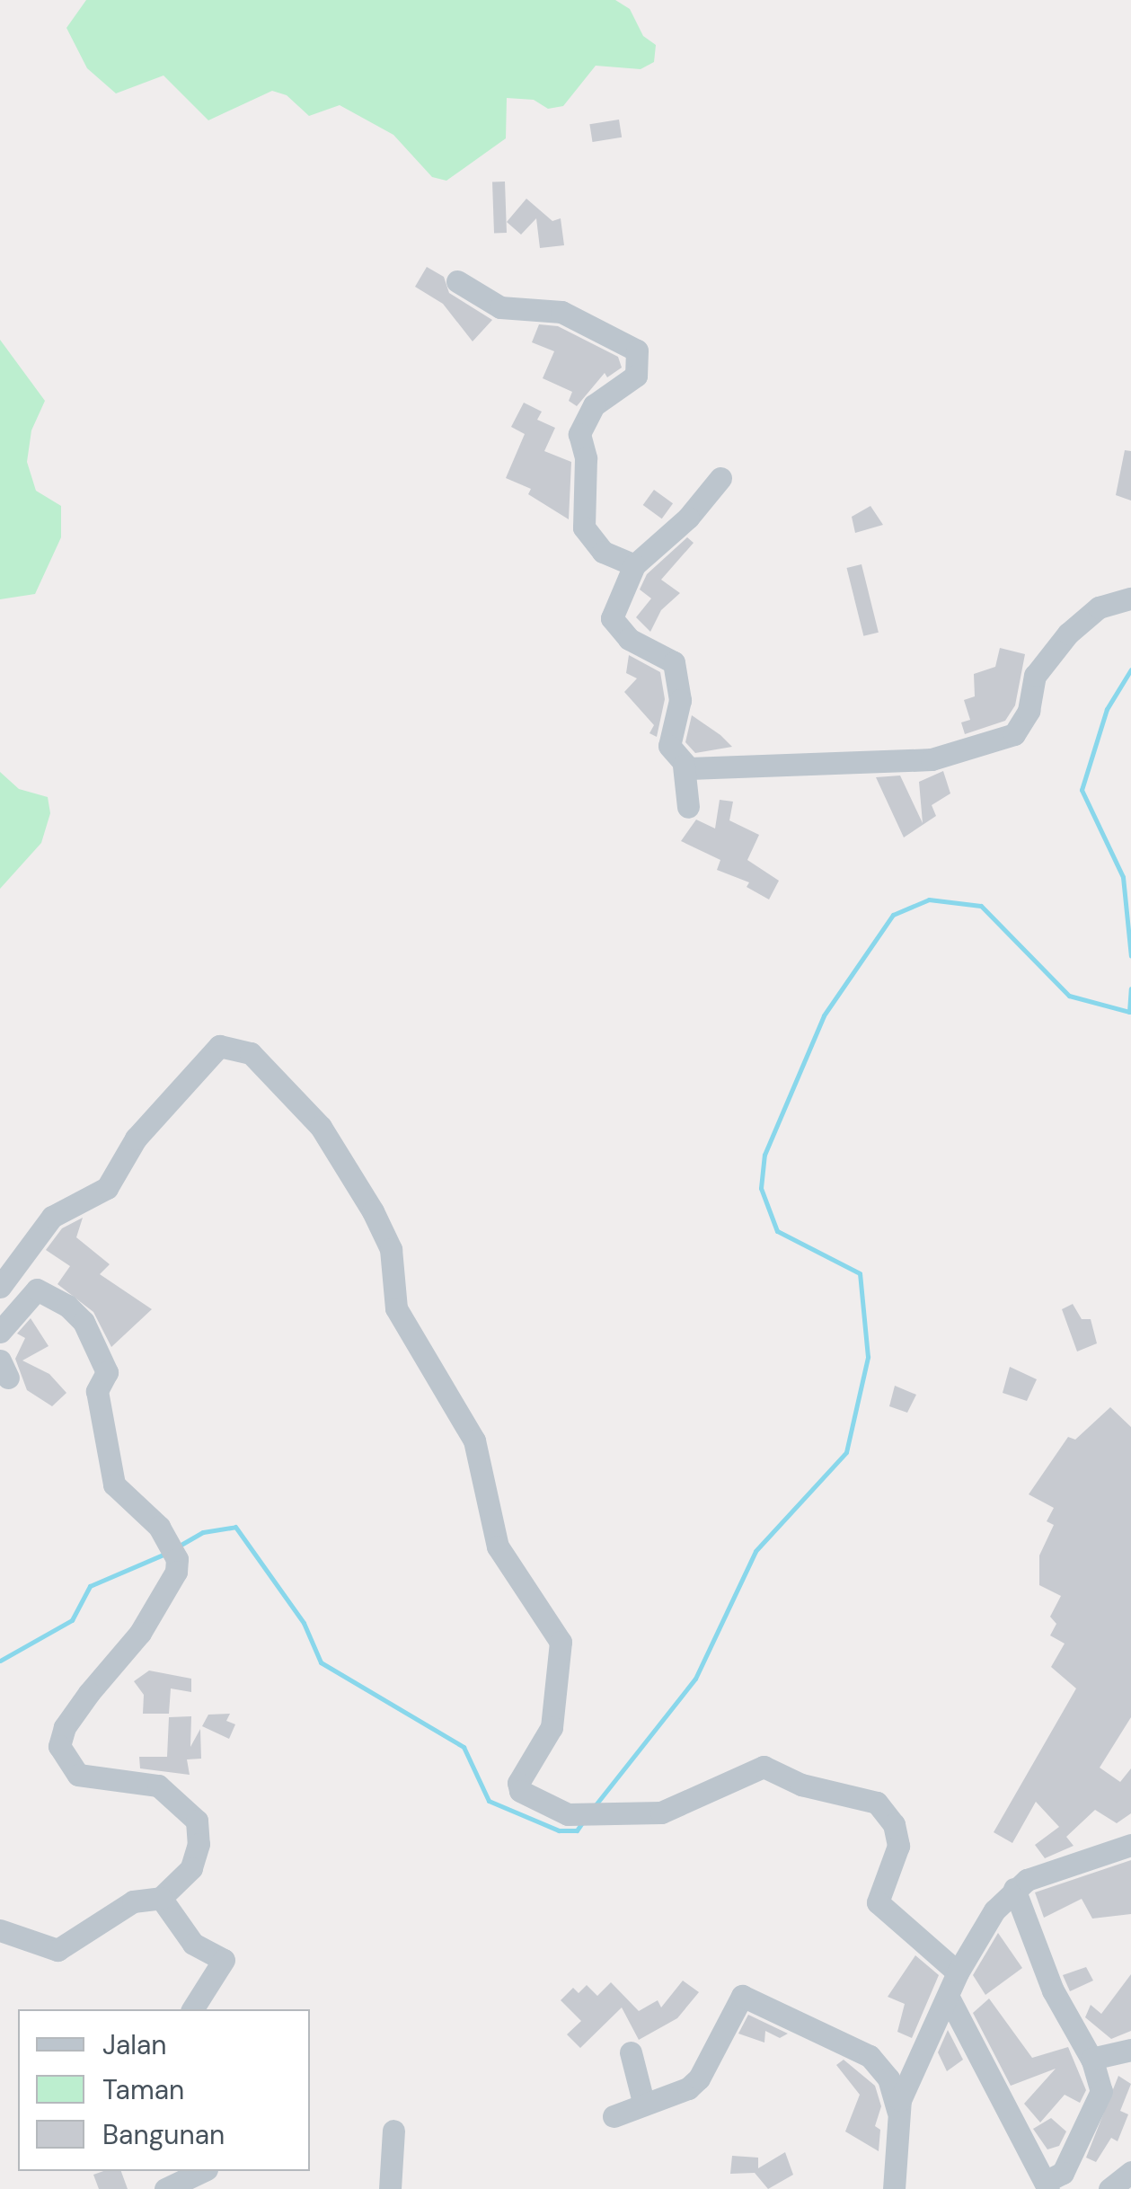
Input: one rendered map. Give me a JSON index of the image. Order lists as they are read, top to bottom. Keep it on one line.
{"legend":["Jalan","Taman","Bangunan"]}
